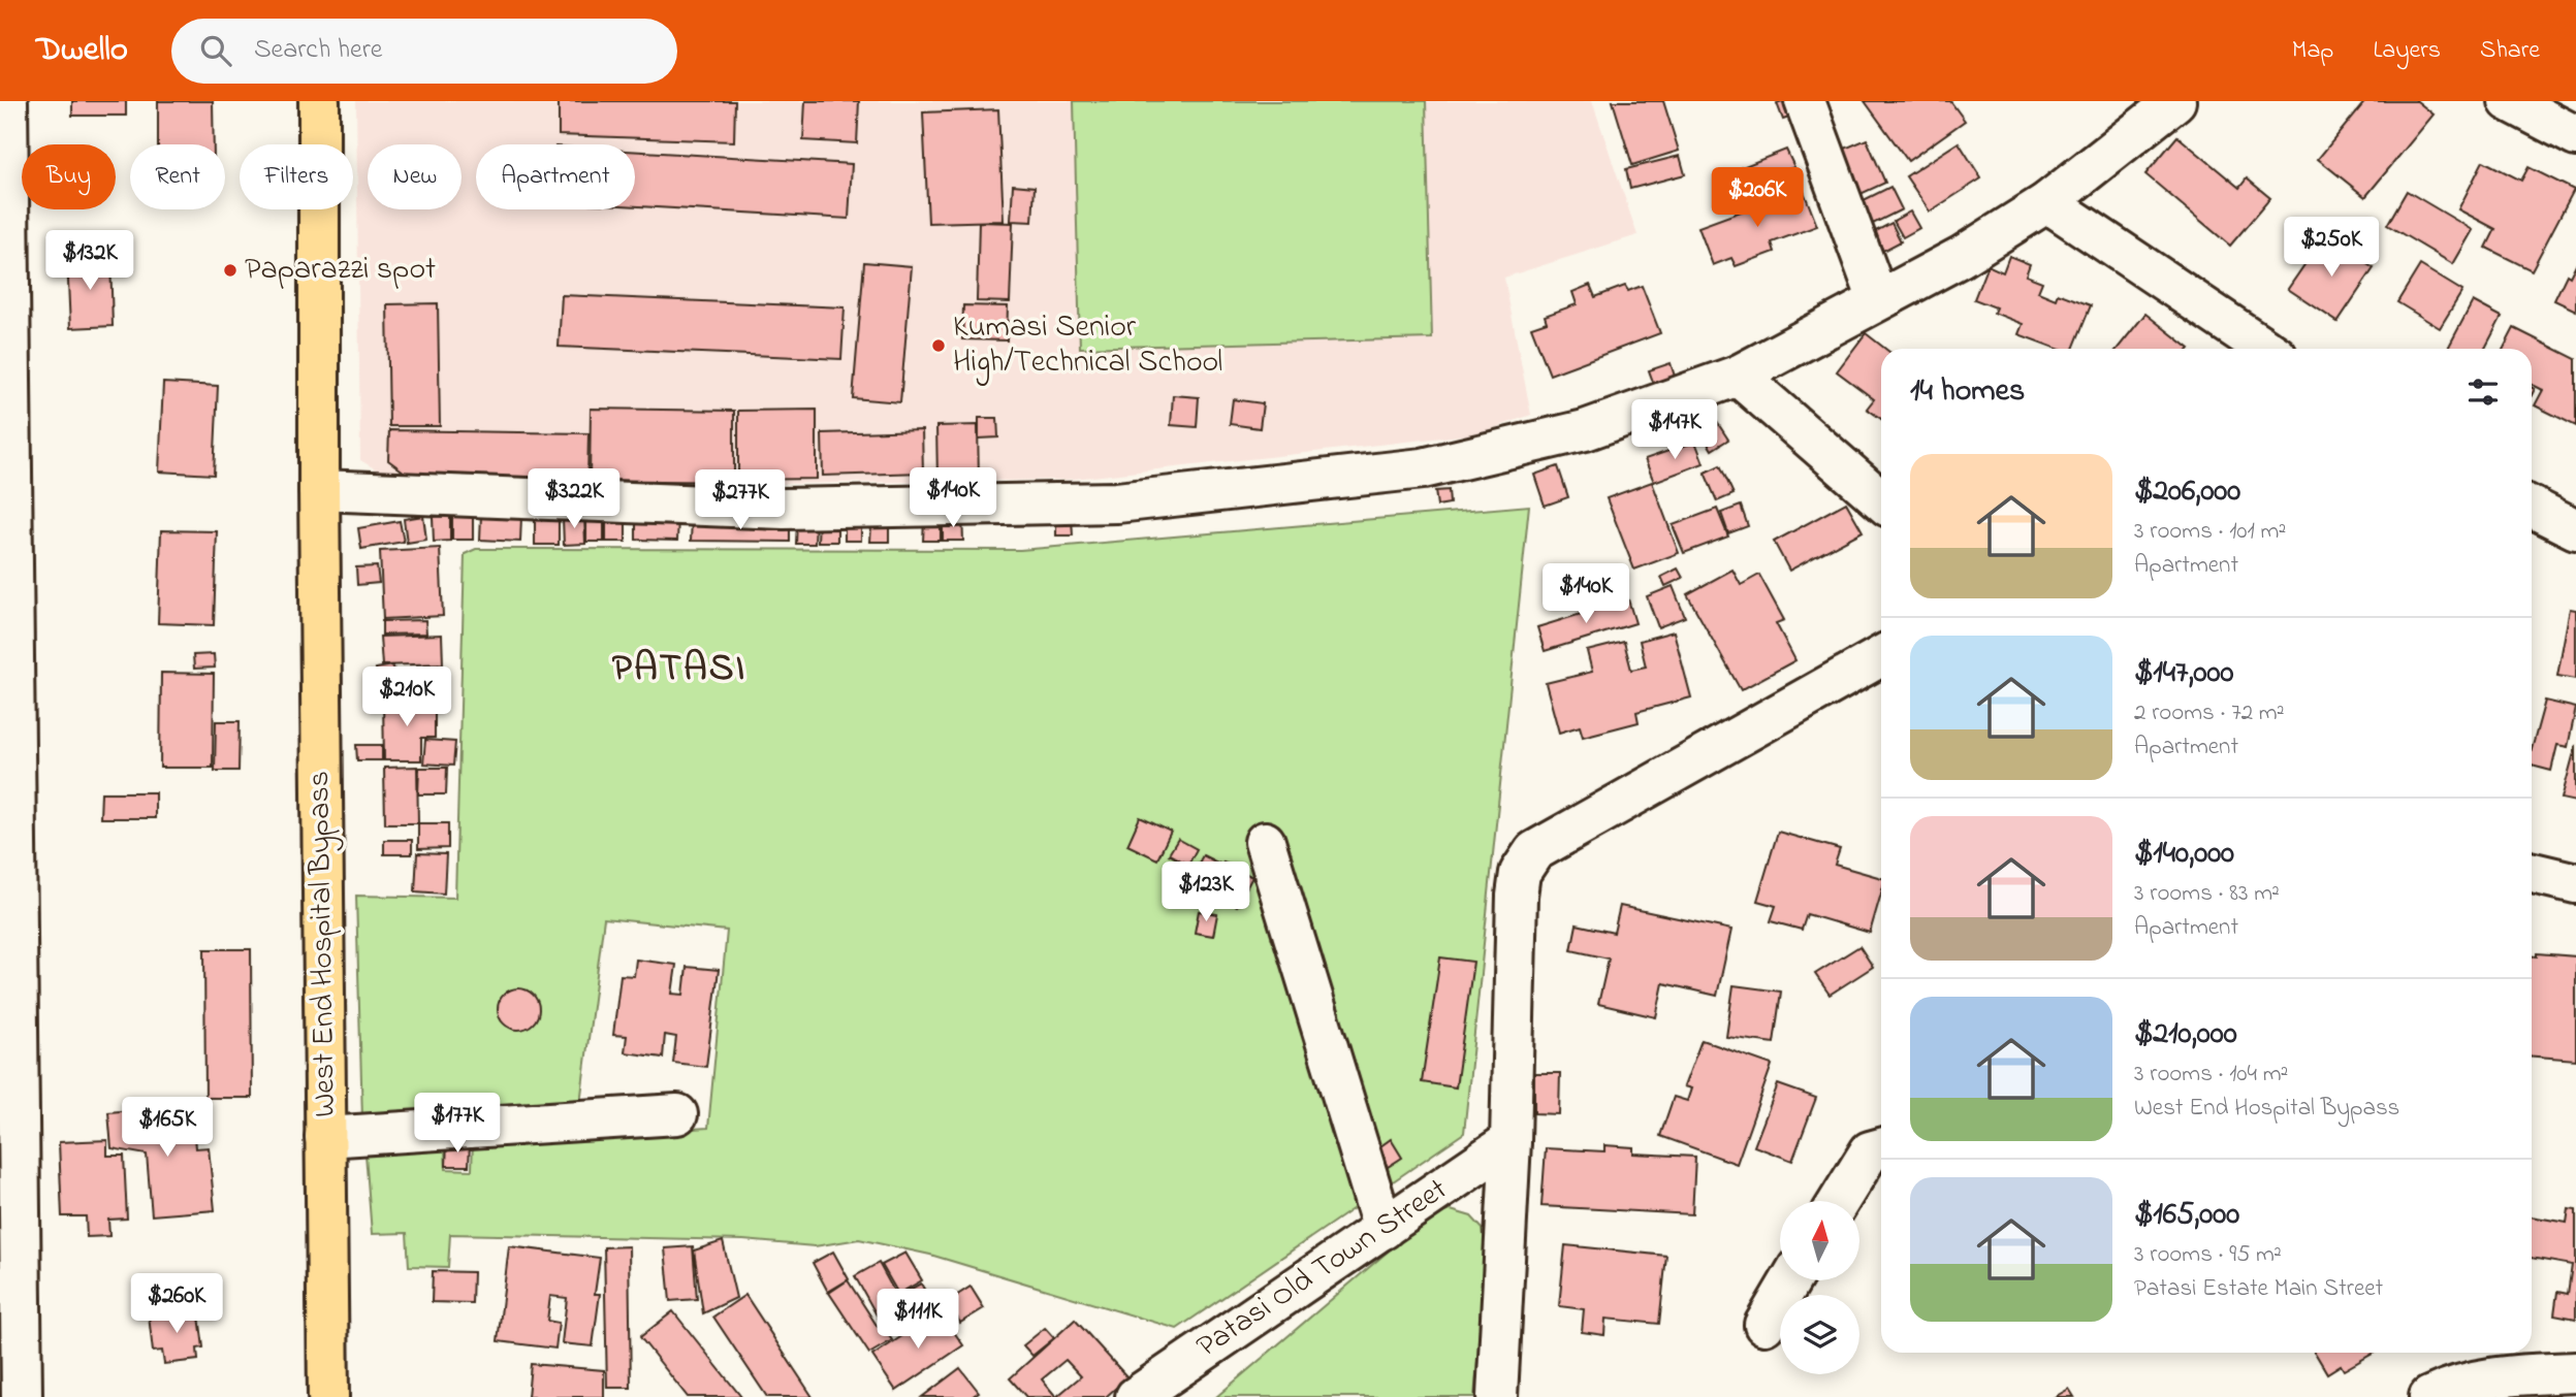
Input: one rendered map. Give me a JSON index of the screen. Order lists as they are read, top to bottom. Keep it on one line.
{"streets":{"highway":["West End Hospital Bypass"],"street":["Patasi Old Town Street"]},"districts":["PATASI"],"places":["Paparazzi spot","Kumasi Senior High/Technical School"],"north":"top","page":{"header":"Dwello","search":"Search here","nav":["Map","Layers","Share"],"chip":["Buy","Rent","Filters","New","Apartment"],"price":["$206K","$250K","$132K","$147K","$140K","$322K","$277K","$140K","$210K","$123K","$177K","$165K","$260K","$111K"],"heading":"14 homes","list":[{"name":"$206,000","note":"3 rooms · 101 m² · Apartment"},{"name":"$147,000","note":"2 rooms · 72 m² · Apartment"},{"name":"$140,000","note":"3 rooms · 83 m² · Apartment"},{"name":"$210,000","note":"3 rooms · 104 m² · West End Hospital Bypass"},{"name":"$165,000","note":"3 rooms · 95 m² · Patasi Estate Main Street"}]}}
